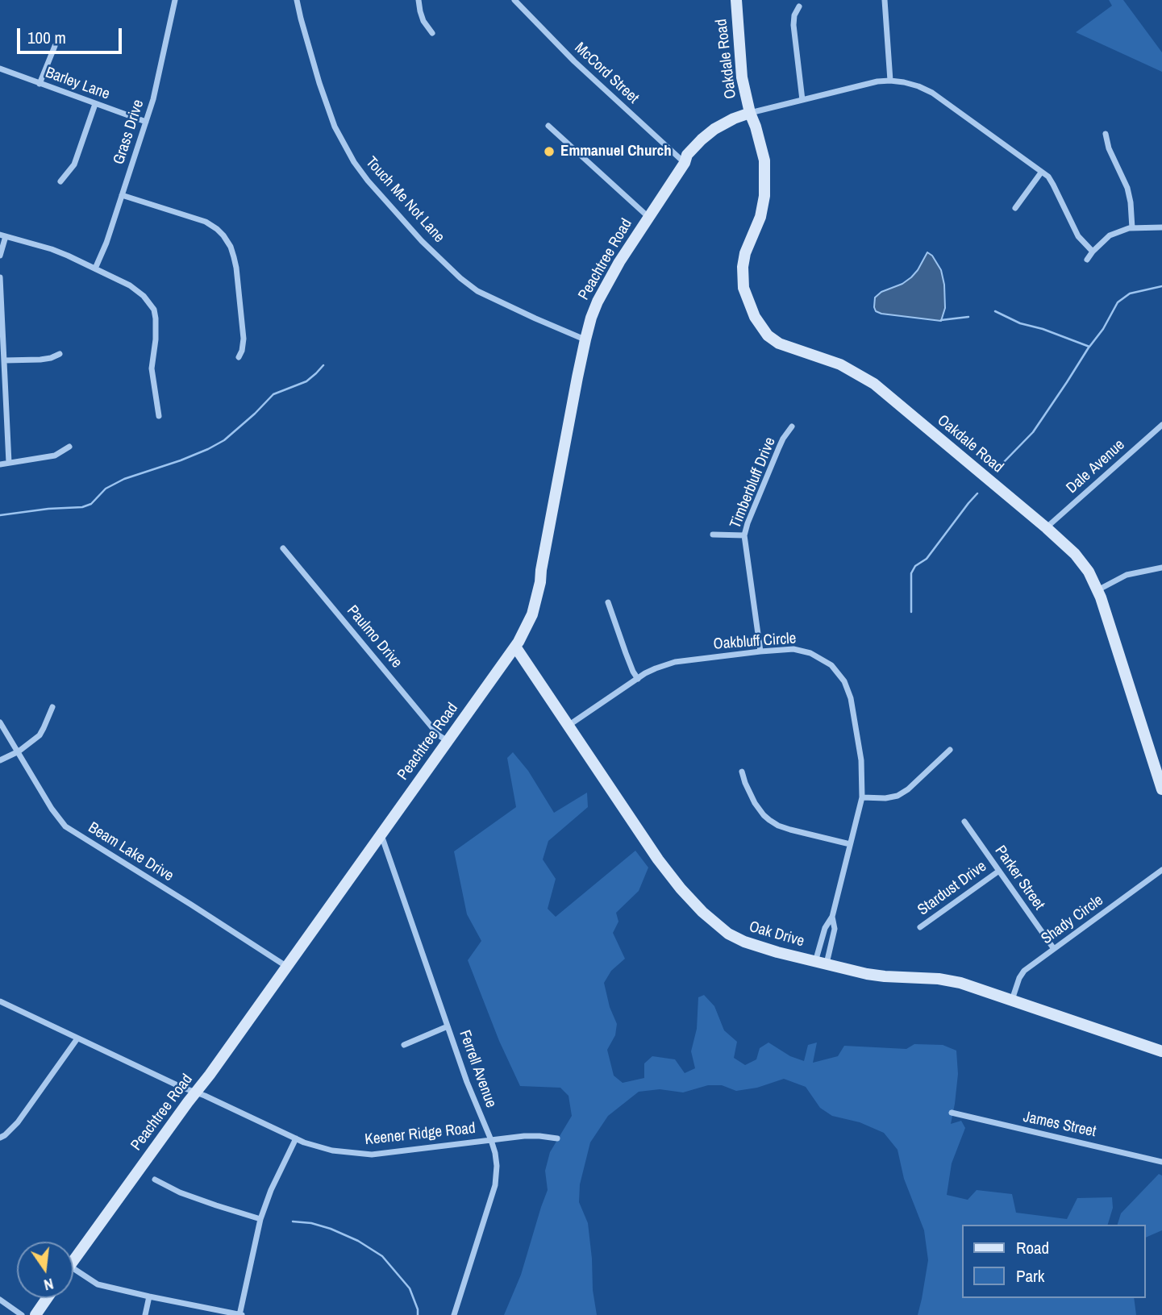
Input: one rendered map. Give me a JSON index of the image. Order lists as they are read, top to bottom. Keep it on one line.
{"streets":{"street":["Oakdale Road","McCord Street","Barley Lane","Grass Drive","Touch Me Not Lane","Peachtree Road","Dale Avenue","Timberbluff Drive","Paulmo Drive","Oakbluff Circle","Beam Lake Drive","Parker Street","Stardust Drive","Shady Circle","Oak Drive","Ferrell Avenue","James Street","Keener Ridge Road"]},"crossings":[["Oakdale Road","Peachtree Road"],["Oakdale Road","Dale Avenue"],["McCord Street","Peachtree Road"],["Barley Lane","Grass Drive"],["Touch Me Not Lane","Peachtree Road"],["Peachtree Road","Paulmo Drive"],["Peachtree Road","Beam Lake Drive"],["Peachtree Road","Oak Drive"],["Peachtree Road","Ferrell Avenue"],["Peachtree Road","Keener Ridge Road"],["Timberbluff Drive","Oakbluff Circle"],["Oakbluff Circle","Oak Drive"],["Parker Street","Stardust Drive"],["Parker Street","Shady Circle"],["Shady Circle","Oak Drive"],["Ferrell Avenue","Keener Ridge Road"]],"places":["Emmanuel Church"],"legend":["Road","Park"],"scale_bar":"100 m","north":"bottom"}
